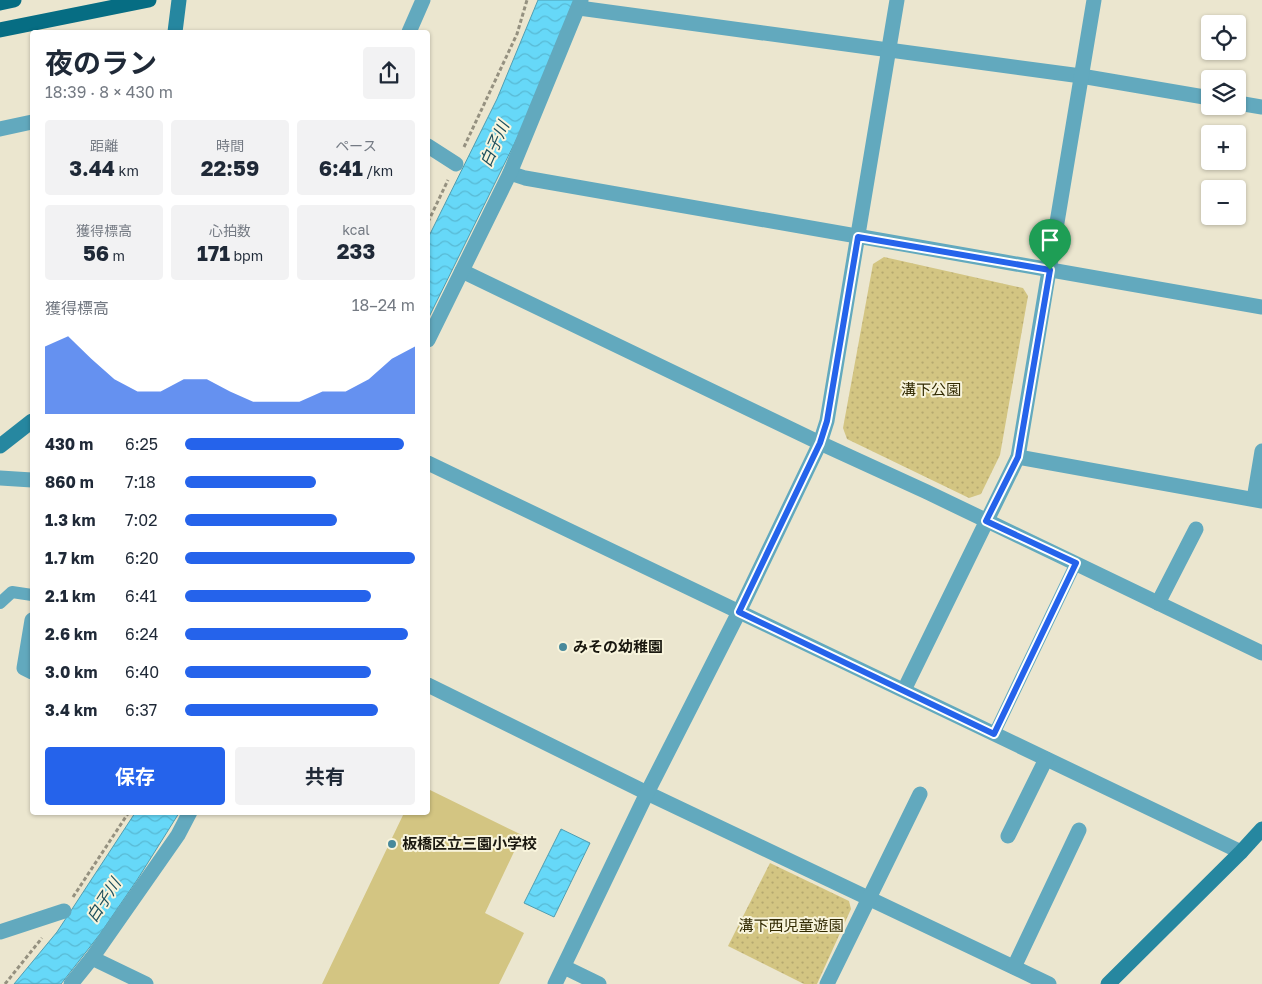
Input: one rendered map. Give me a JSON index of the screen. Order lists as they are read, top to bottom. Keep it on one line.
{"water":["白子川"],"parks":["溝下公園","溝下西児童遊園"],"places":["みその幼稚園","板橋区立三園小学校"],"page":{"map_buttons":["+","−"],"heading":["夜のラン","18:39 · 8 × 430 m"],"stats":[["距離","3.44 km"],["時間","22:59"],["ペース","6:41 /km"],["獲得標高","56 m"],["心拍数","171 bpm"],["kcal","233"]],"chart":["獲得標高","18–24 m"],"list":[{"name":"430 m","note":"6:25"},{"name":"860 m","note":"7:18"},{"name":"1.3 km","note":"7:02"},{"name":"1.7 km","note":"6:20"},{"name":"2.1 km","note":"6:41"},{"name":"2.6 km","note":"6:24"},{"name":"3.0 km","note":"6:40"},{"name":"3.4 km","note":"6:37"}],"buttons":["保存","共有"]}}
